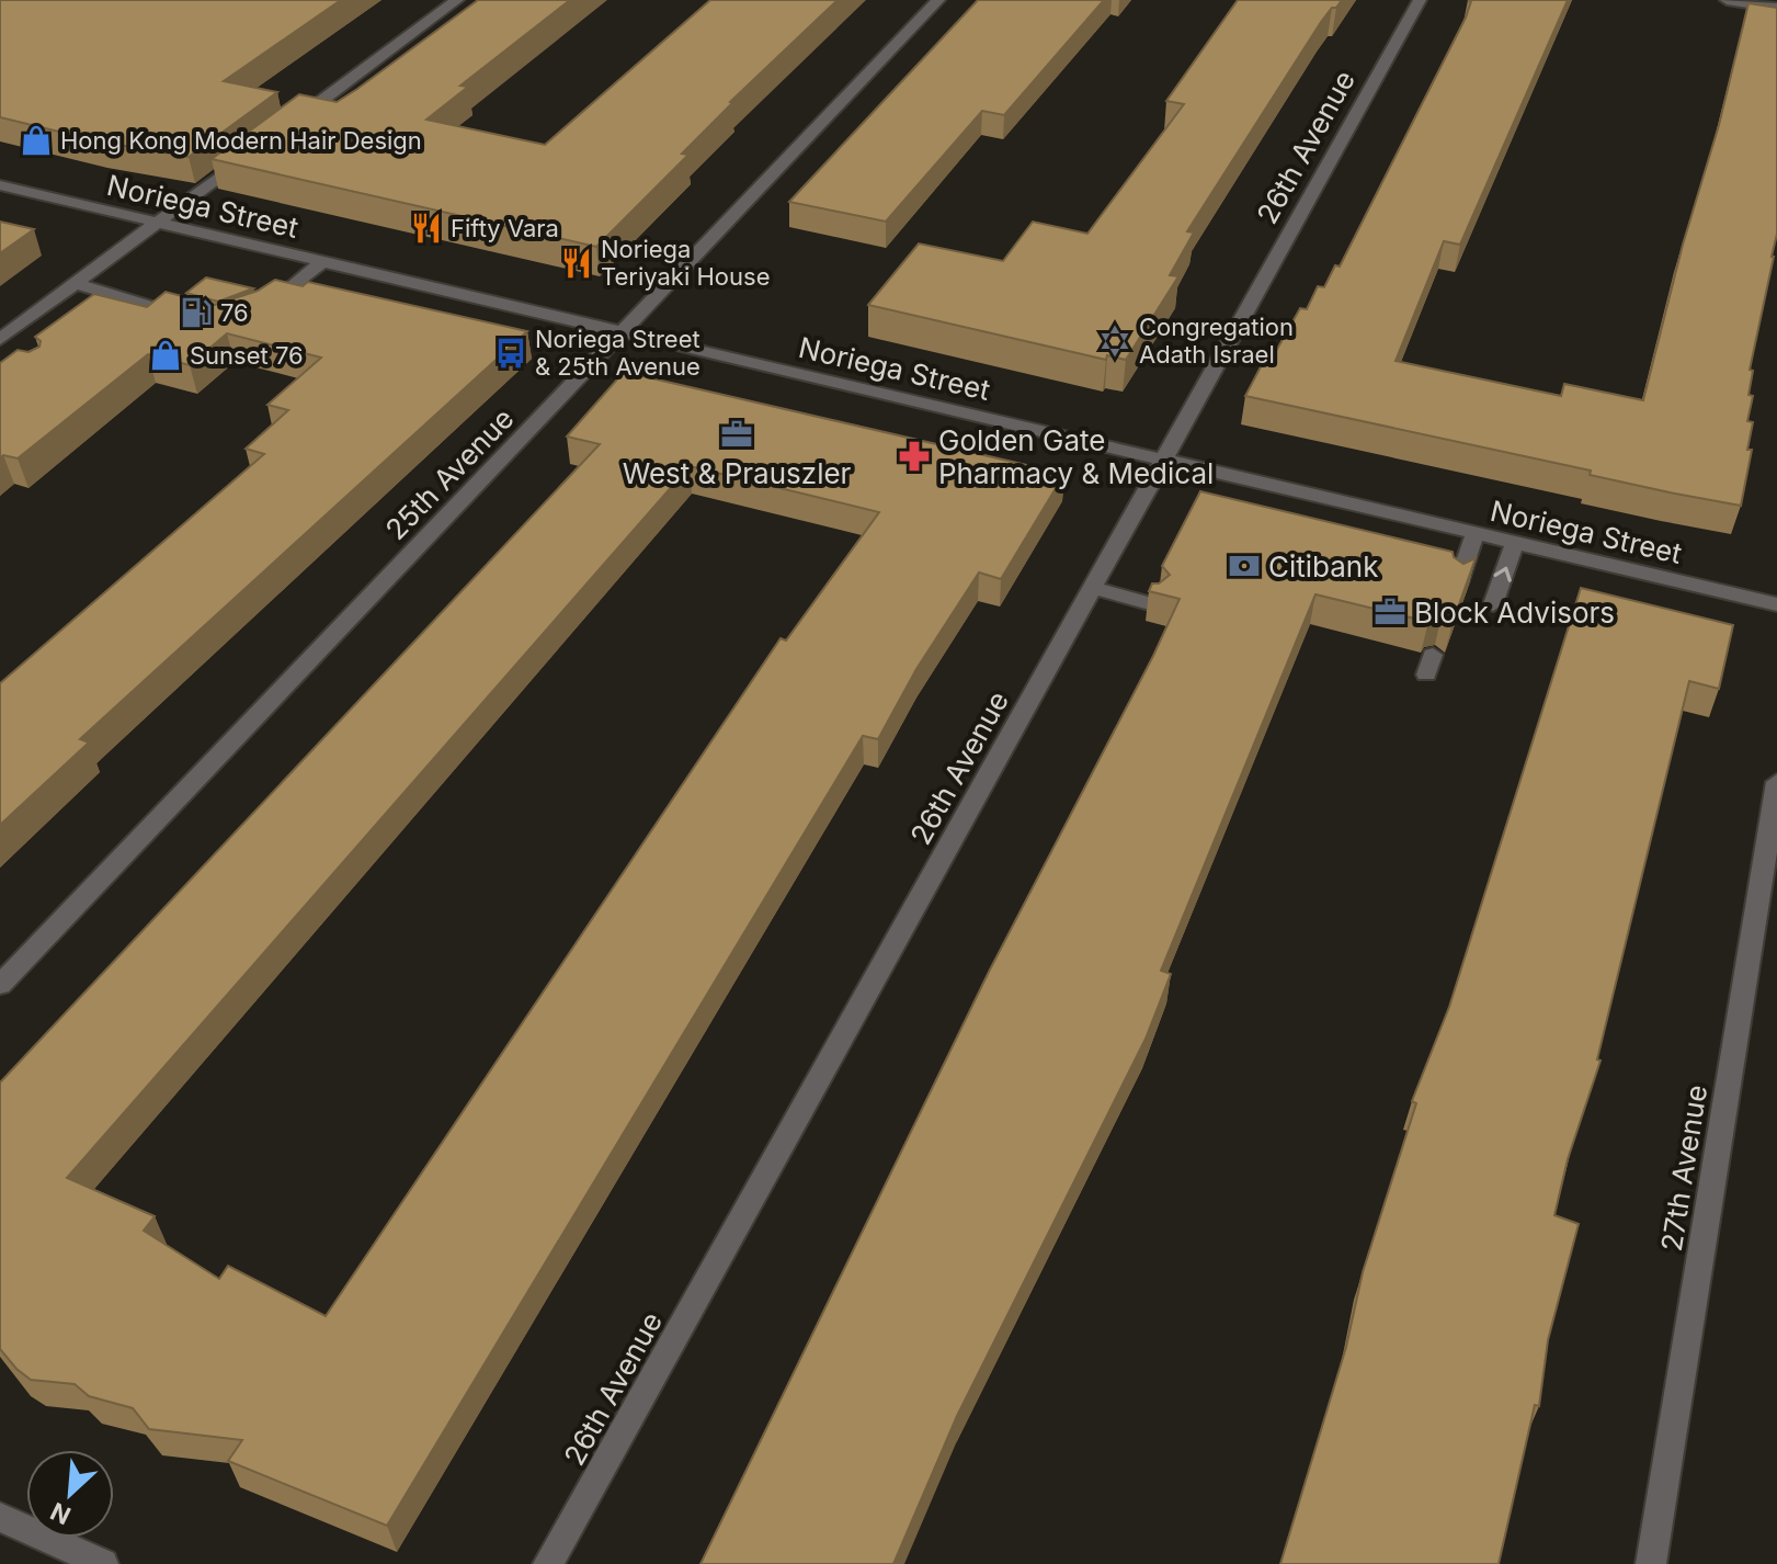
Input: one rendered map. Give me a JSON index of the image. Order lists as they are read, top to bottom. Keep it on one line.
{"streets":{"street":["26th Avenue","Noriega Street","25th Avenue","27th Avenue"]},"crossings":[["26th Avenue","Noriega Street"],["Noriega Street","25th Avenue"]],"places":{"shop":["Hong Kong Modern Hair Design","Sunset 76"],"restaurant":["Fifty Vara","Noriega Teriyaki House"],"fuel station":["76"],"synagogue":["Congregation Adath Israel"],"bus stop":["Noriega Street & 25th Avenue"],"office":["West & Prauszler","Block Advisors"],"pharmacy":["Golden Gate Pharmacy & Medical"],"bank":["Citibank"]},"north":"bottom left"}
